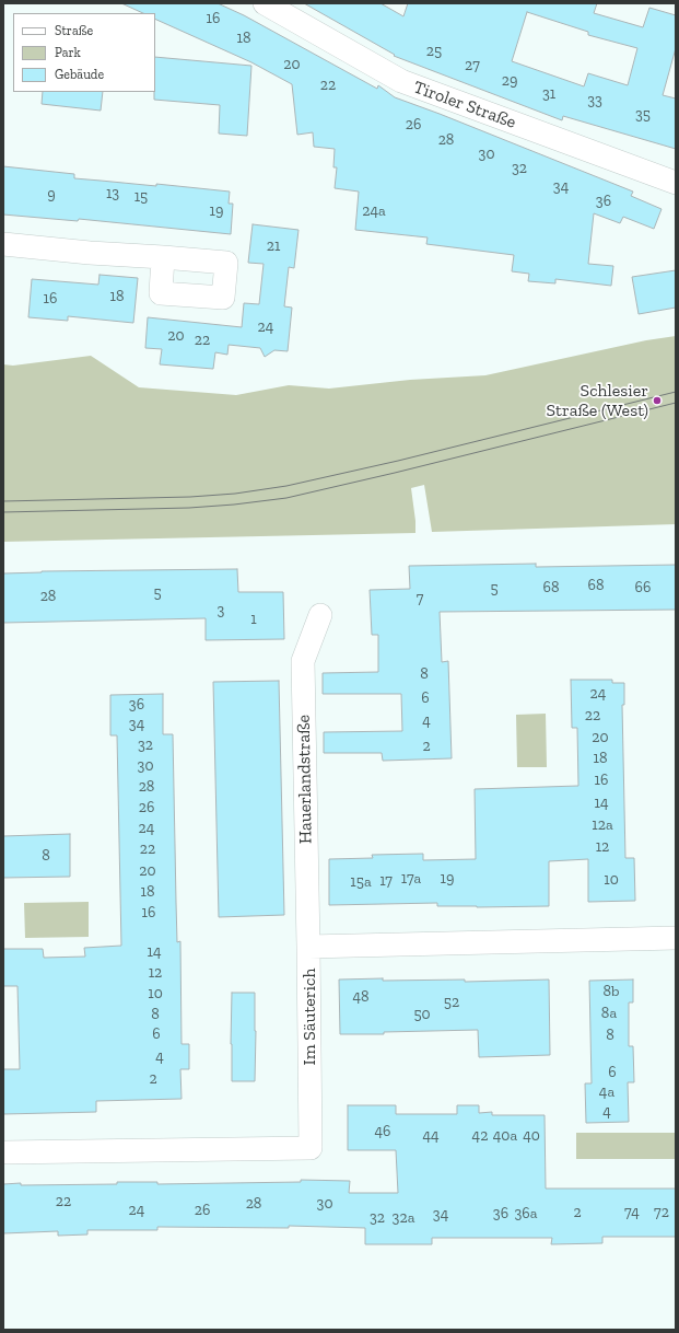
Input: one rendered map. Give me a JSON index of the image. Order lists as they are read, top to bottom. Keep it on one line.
{"streets":{"street":["Tiroler Straße","Hauerlandstraße","Im Säuterich"]},"crossings":[["Hauerlandstraße","Im Säuterich"]],"places":["Schlesier Straße (West)"],"house_numbers":["16","18","25","20","27","29","22","31","33","35","26","28","30","32","34","13","9","15","36","19","24a","21","18","16","24","20","22","68","68","66","5","5","28","7","3","1","8","24","6","36","22","4","34","20","32","2","18","30","16","28","14","26","12a","24","12","22","8","20","17a","19","10","17","15a","18","16","14","12","8b","10","48","52","8a","8","50","6","8","4","6","2","4a","4","46","44","42","40a","40","22","28","30","24","26","2","74","72","36","36a","34","32","32a"],"legend":["Straße","Park","Gebäude"]}
